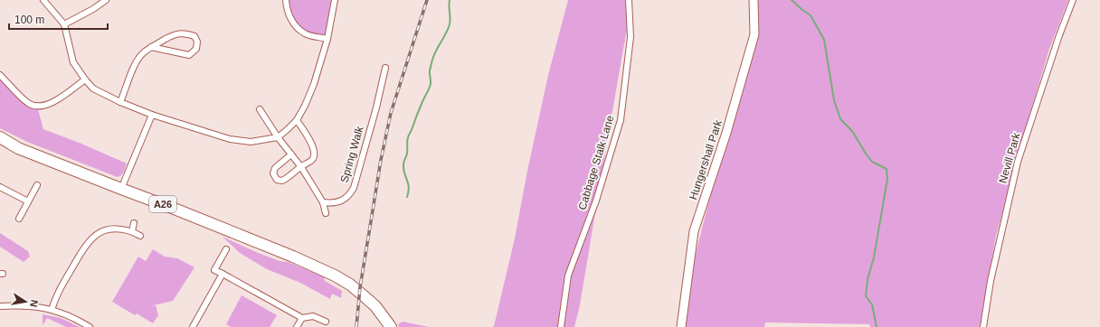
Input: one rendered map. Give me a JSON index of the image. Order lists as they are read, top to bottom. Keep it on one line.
{"streets":{"highway":["A26"],"street":["Spring Walk","Nevill Park","Hungershall Park","Cabbage Stalk Lane"]},"scale_bar":"100 m","north":"right"}
